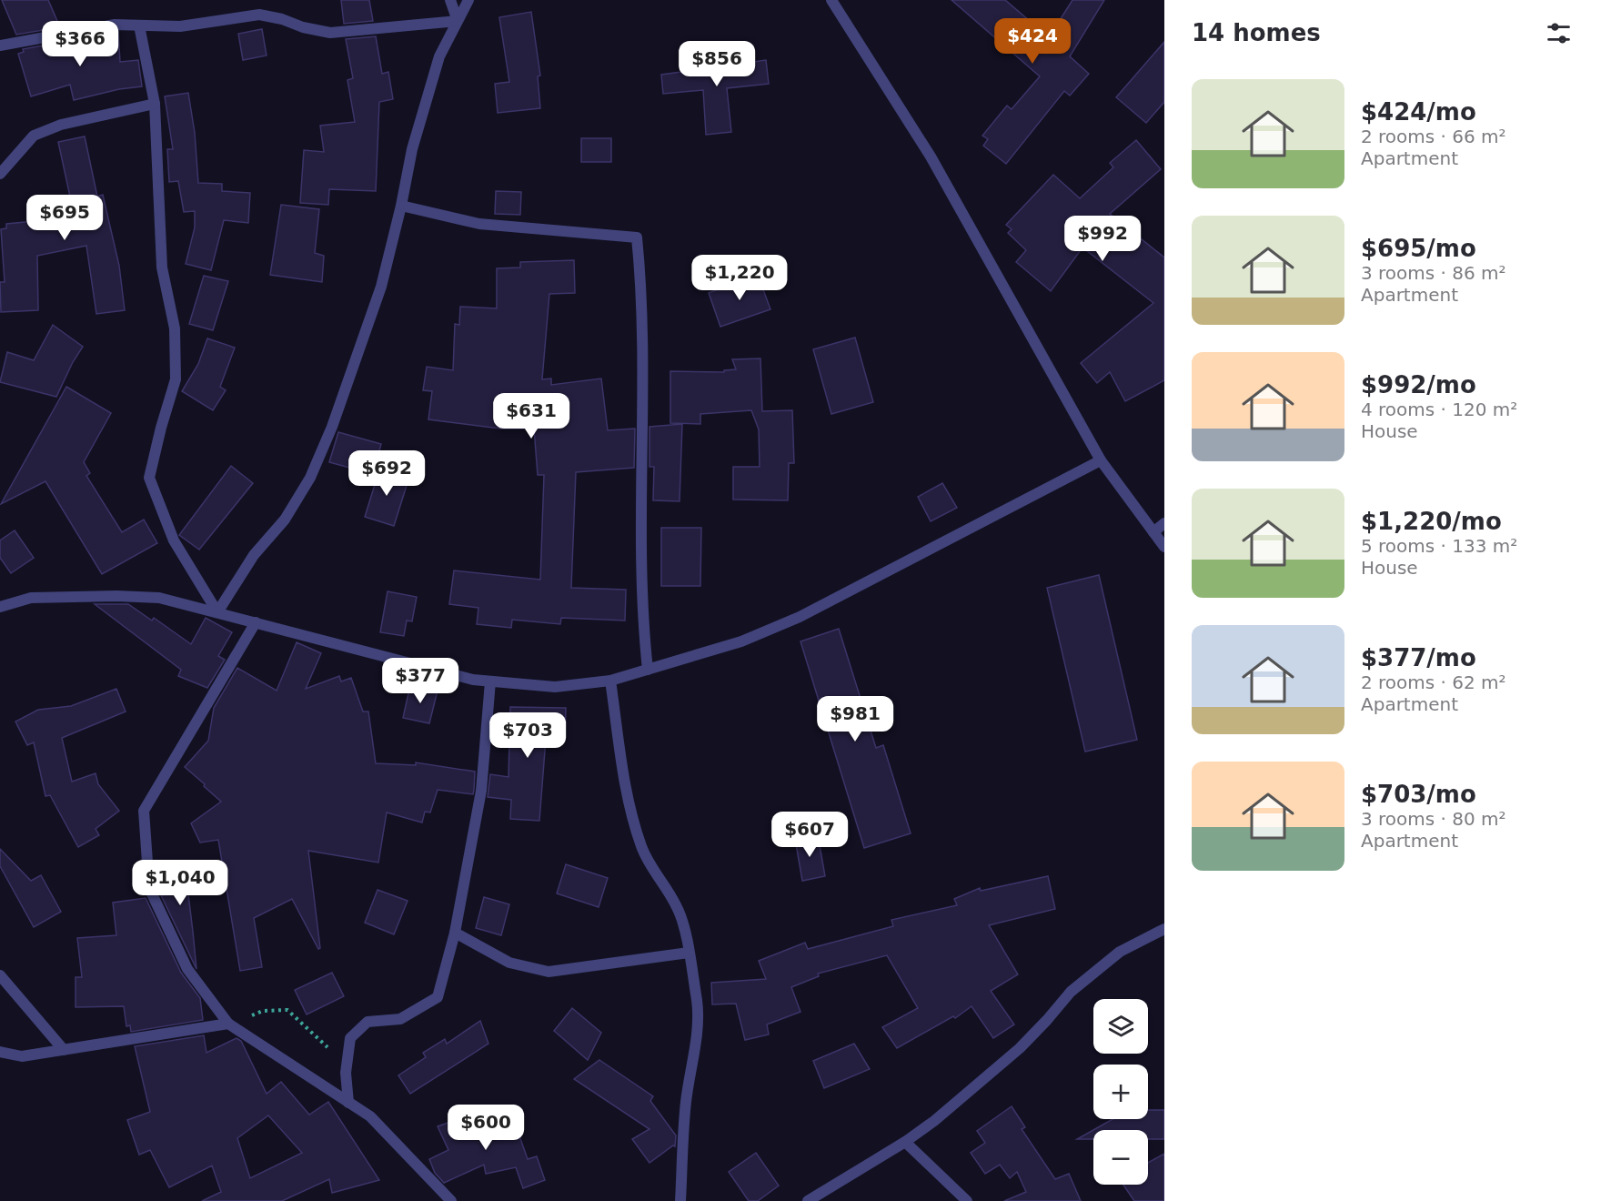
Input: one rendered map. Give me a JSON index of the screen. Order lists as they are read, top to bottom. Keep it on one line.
{"page":{"heading":"14 homes","price":["$424","$366","$856","$695","$992","$1,220","$631","$692","$377","$981","$703","$607","$1,040","$600"],"list":[{"name":"$424/mo","note":"2 rooms · 66 m² · Apartment"},{"name":"$695/mo","note":"3 rooms · 86 m² · Apartment"},{"name":"$992/mo","note":"4 rooms · 120 m² · House"},{"name":"$1,220/mo","note":"5 rooms · 133 m² · House"},{"name":"$377/mo","note":"2 rooms · 62 m² · Apartment"},{"name":"$703/mo","note":"3 rooms · 80 m² · Apartment"}],"map_buttons":["+","−"]}}
